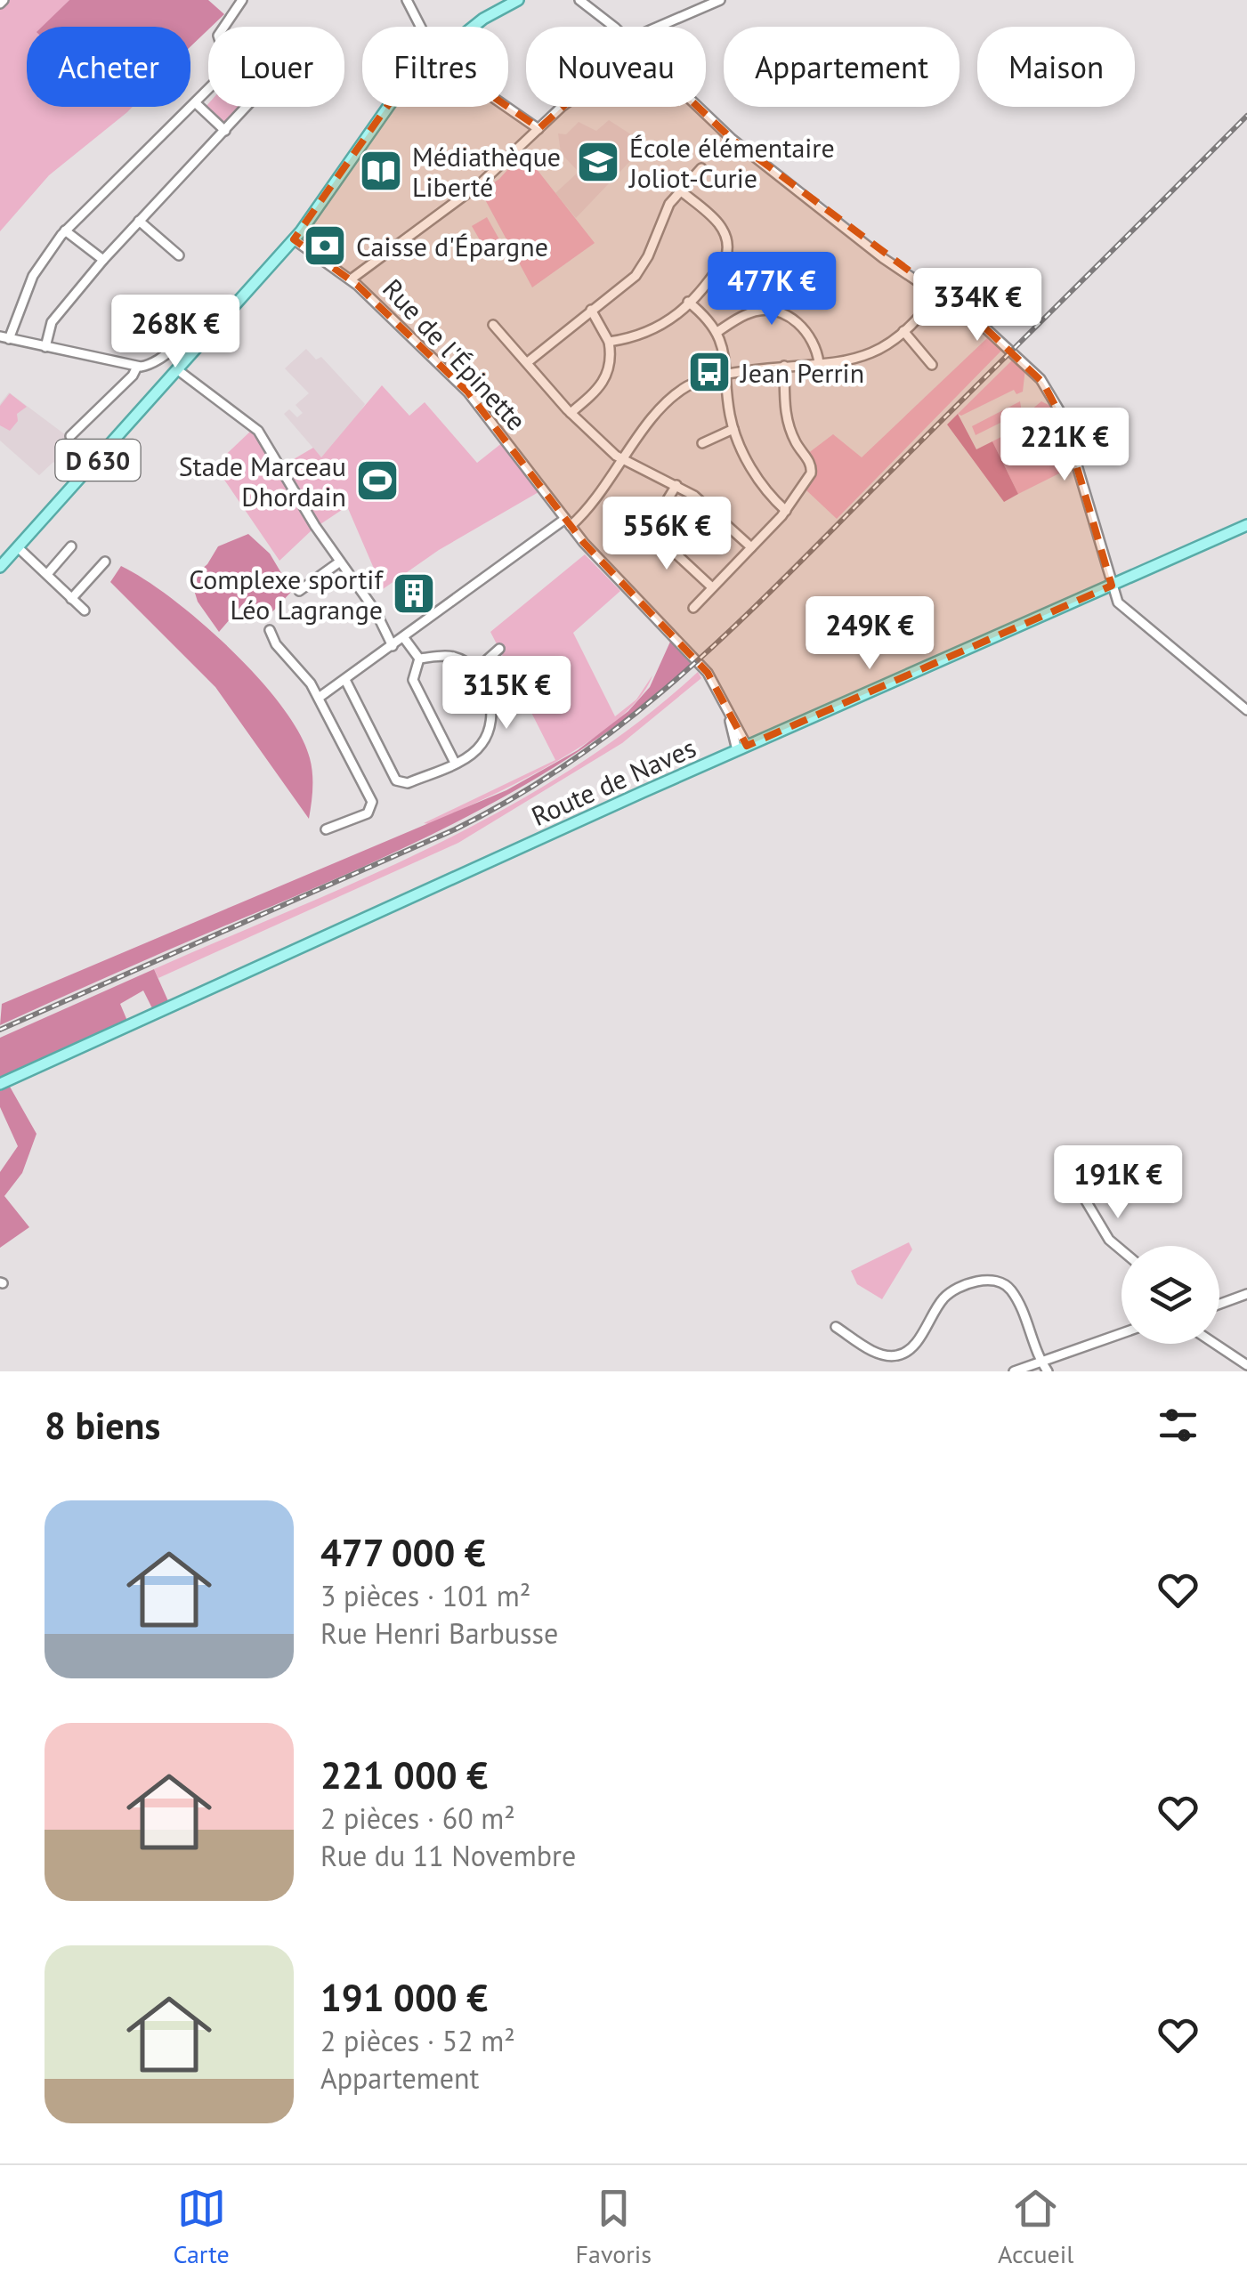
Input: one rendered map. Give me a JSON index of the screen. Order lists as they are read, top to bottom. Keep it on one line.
{"streets":{"main road":["D 630","Route de Naves"],"street":["Rue de l'Épinette"]},"crossings":[["Rue de l'Épinette","D 630"],["Rue de l'Épinette","Route de Naves"]],"places":{"school or university":["École élémentaire Joliot-Curie"],"library":["Médiathèque Liberté"],"bank":["Caisse d'Épargne"],"bus stop":["Jean Perrin"],"sports":["Stade Marceau Dhordain"],"building":["Complexe sportif Léo Lagrange"]},"page":{"chip":["Acheter","Louer","Filtres","Nouveau","Appartement","Maison"],"price":["477K €","334K €","268K €","221K €","556K €","249K €","315K €","191K €"],"heading":"8 biens","list":[{"name":"477 000 €","note":"3 pièces · 101 m² · Rue Henri Barbusse"},{"name":"221 000 €","note":"2 pièces · 60 m² · Rue du 11 Novembre"},{"name":"191 000 €","note":"2 pièces · 52 m² · Appartement"}],"tabs":["Carte","Favoris","Accueil"]}}
